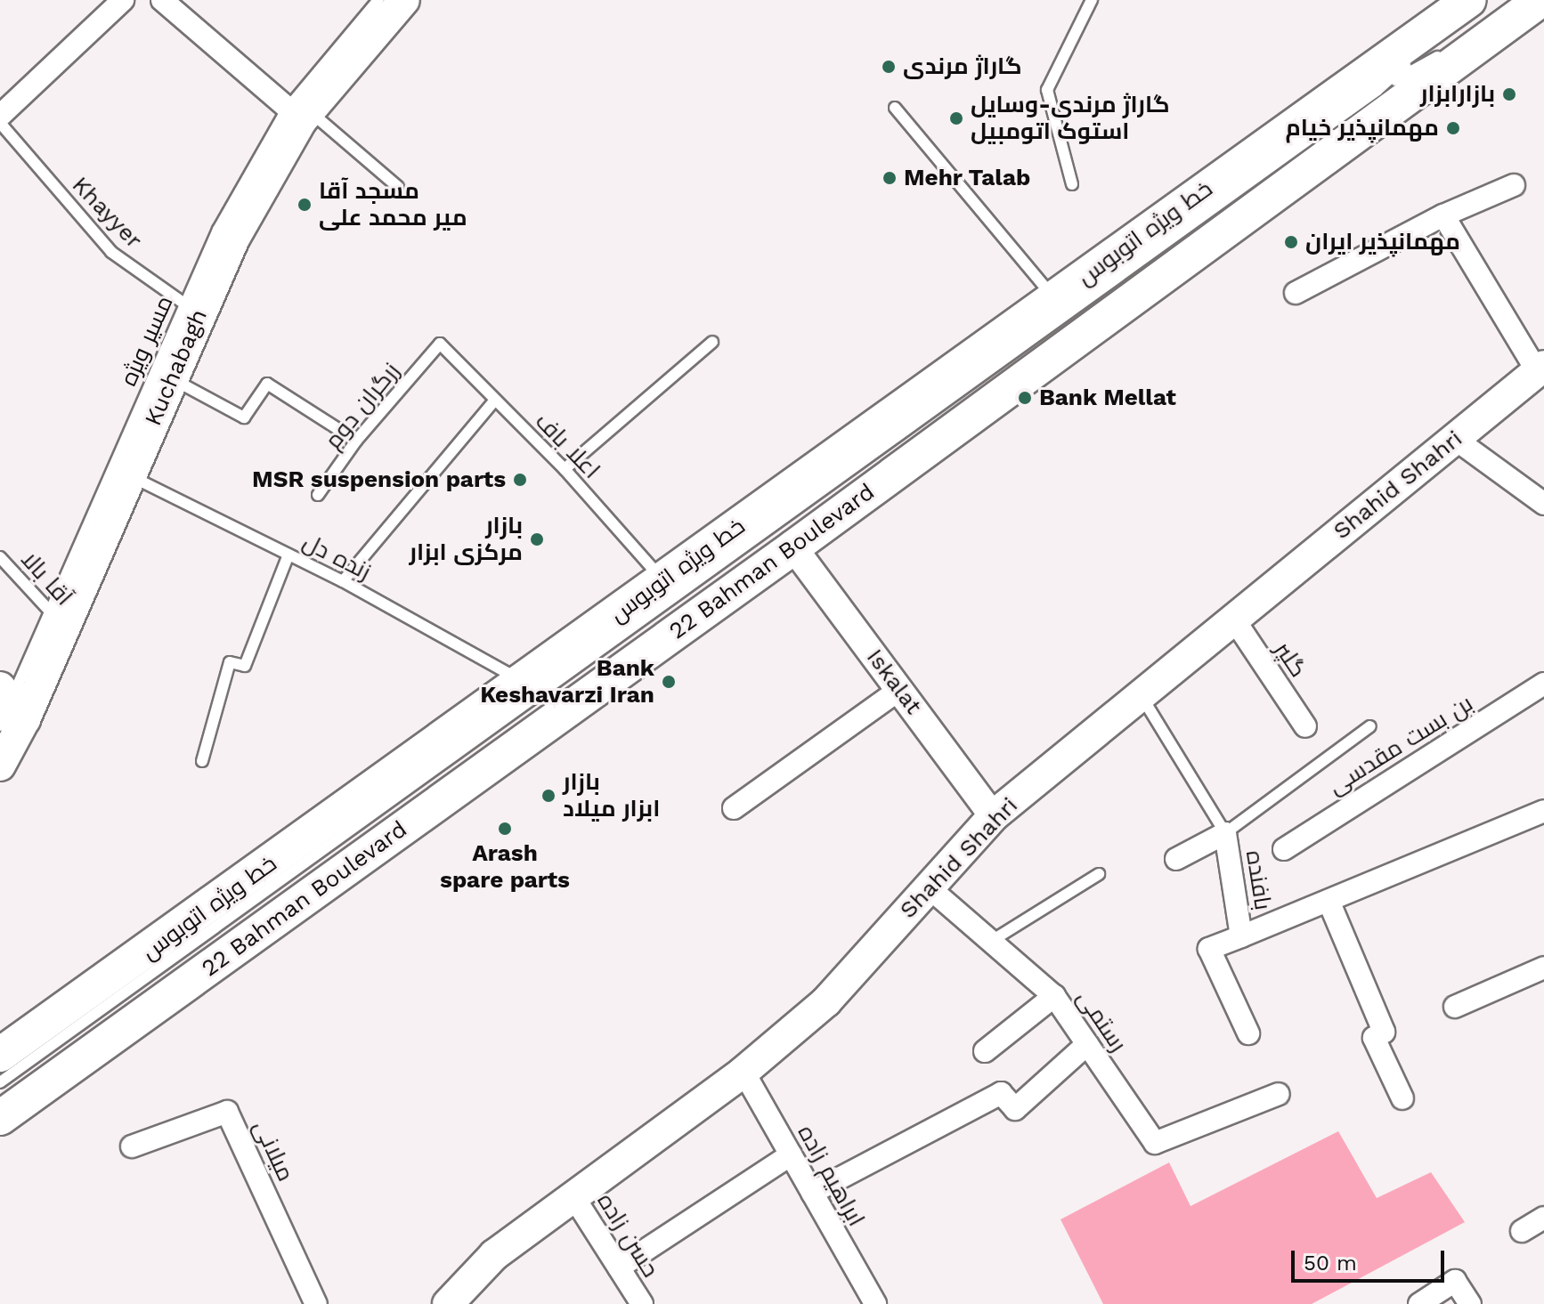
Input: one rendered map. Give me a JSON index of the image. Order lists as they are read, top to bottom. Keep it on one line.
{"streets":{"main road":["Kuchabagh","Shahid Shahri","22 Bahman Boulevard"],"street":["گلپر","Iskalat","بن بست مقدسی","بافنده","رستمی","میلانی","ابراهیم زاده","حسن زاده"],"lane":["Khayyer","خط ویژه اتوبوس","مسیر ویژه","زرگران دوم","اعلا باف","زنده دل","آقا بالا"]},"crossings":[["Khayyer","مسیر ویژه"],["Khayyer","Kuchabagh"],["مسیر ویژه","Kuchabagh"],["مسیر ویژه","آقا بالا"],["Kuchabagh","زنده دل"],["Kuchabagh","آقا بالا"],["زرگران دوم","اعلا باف"],["Shahid Shahri","گلپر"],["Shahid Shahri","Iskalat"],["Shahid Shahri","بافنده"],["Shahid Shahri","رستمی"],["Shahid Shahri","ابراهیم زاده"],["Shahid Shahri","حسن زاده"],["22 Bahman Boulevard","Iskalat"]],"places":["گاراژ مرندی","بازارابزار","گاراژ مرندی-وسایل استوک اتومبیل","مهمانپذیر خیام","Mehr Talab","مسجد آقا میر محمد علی","مهمانپذیر ایران","Bank Mellat","MSR suspension parts","بازار مرکزی ابزار","Bank Keshavarzi Iran","بازار ابزار میلاد","Arash spare parts"],"scale_bar":"50 m"}
